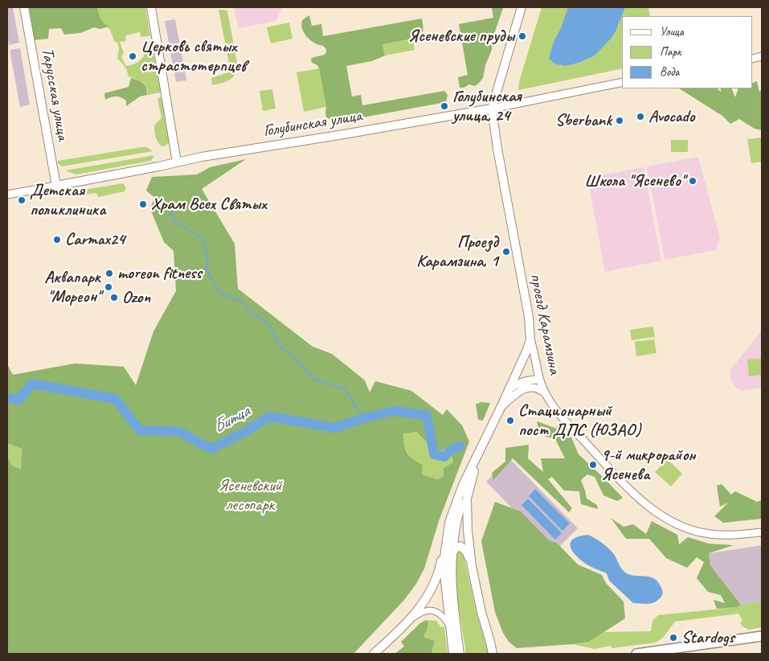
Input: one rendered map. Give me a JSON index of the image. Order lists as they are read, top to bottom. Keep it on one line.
{"streets":{"main road":["Тарусская улица","Голубинская улица","проезд Карамзина"]},"crossings":[["Тарусская улица","Голубинская улица"],["Голубинская улица","проезд Карамзина"]],"water":["Битца"],"parks":["Ясеневский лесопарк"],"places":["Ясеневские пруды","Церковь святых страстотерпцев","Голубинская улица, 24","Avocado","Sberbank","Школа \"Ясенево\"","Детская поликлиника","Храм Всех Святых","Carmax24","Проезд Карамзина, 1","moreon fitness","Аквапарк \"Мореон\"","Ozon","Стационарный пост ДПС (ЮЗАО)","9-й микрорайон Ясенева","Stardogs"],"legend":["Улица","Парк","Вода"]}
